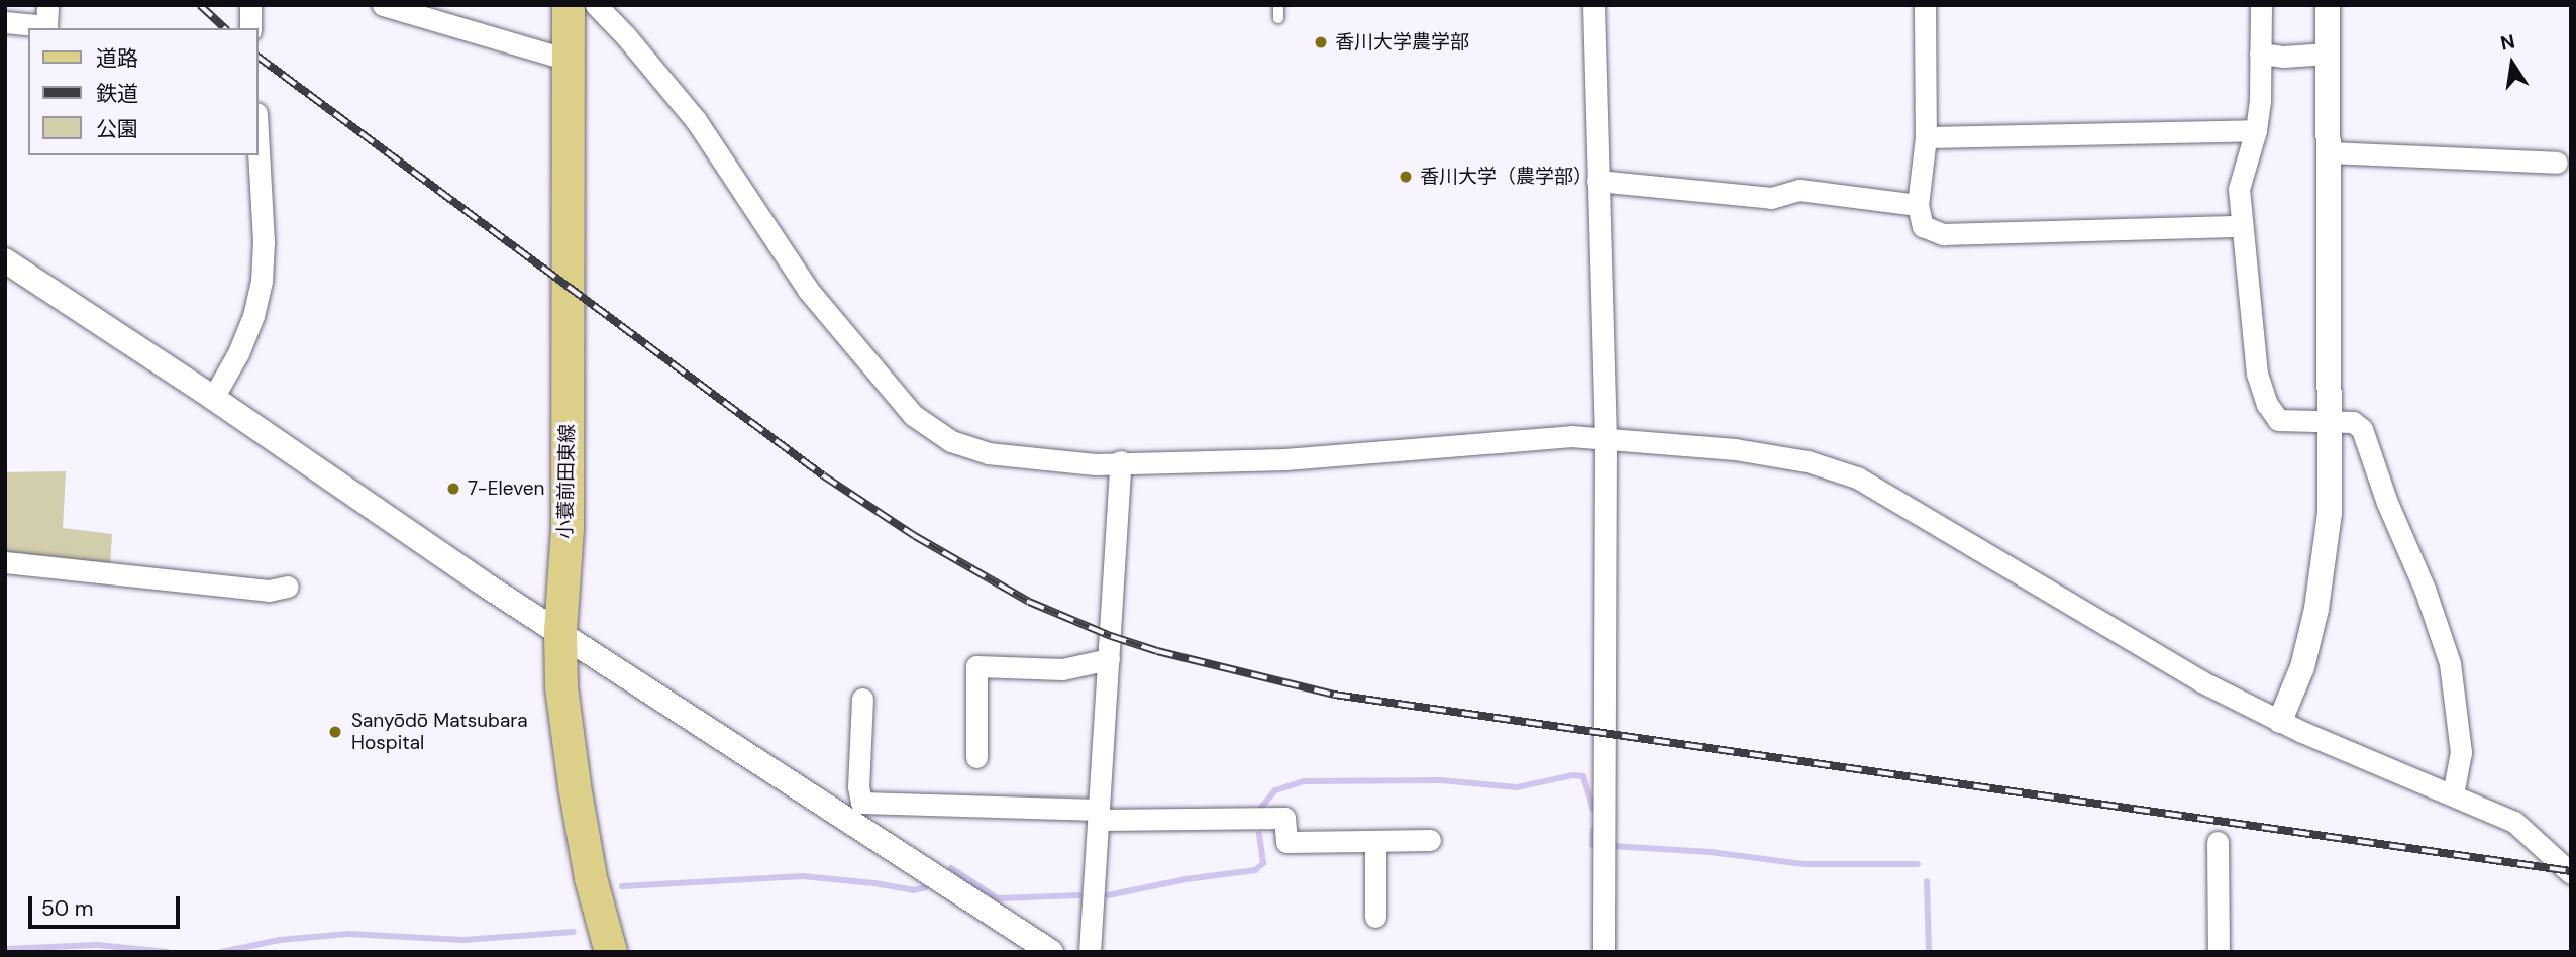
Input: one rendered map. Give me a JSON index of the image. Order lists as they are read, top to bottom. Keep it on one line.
{"streets":{"main road":["小蓑前田東線"]},"places":["香川大学農学部","香川大学（農学部）","7-Eleven","Sanyōdō Matsubara Hospital"],"legend":["道路","鉄道","公園"],"scale_bar":"50 m","north":"top"}
